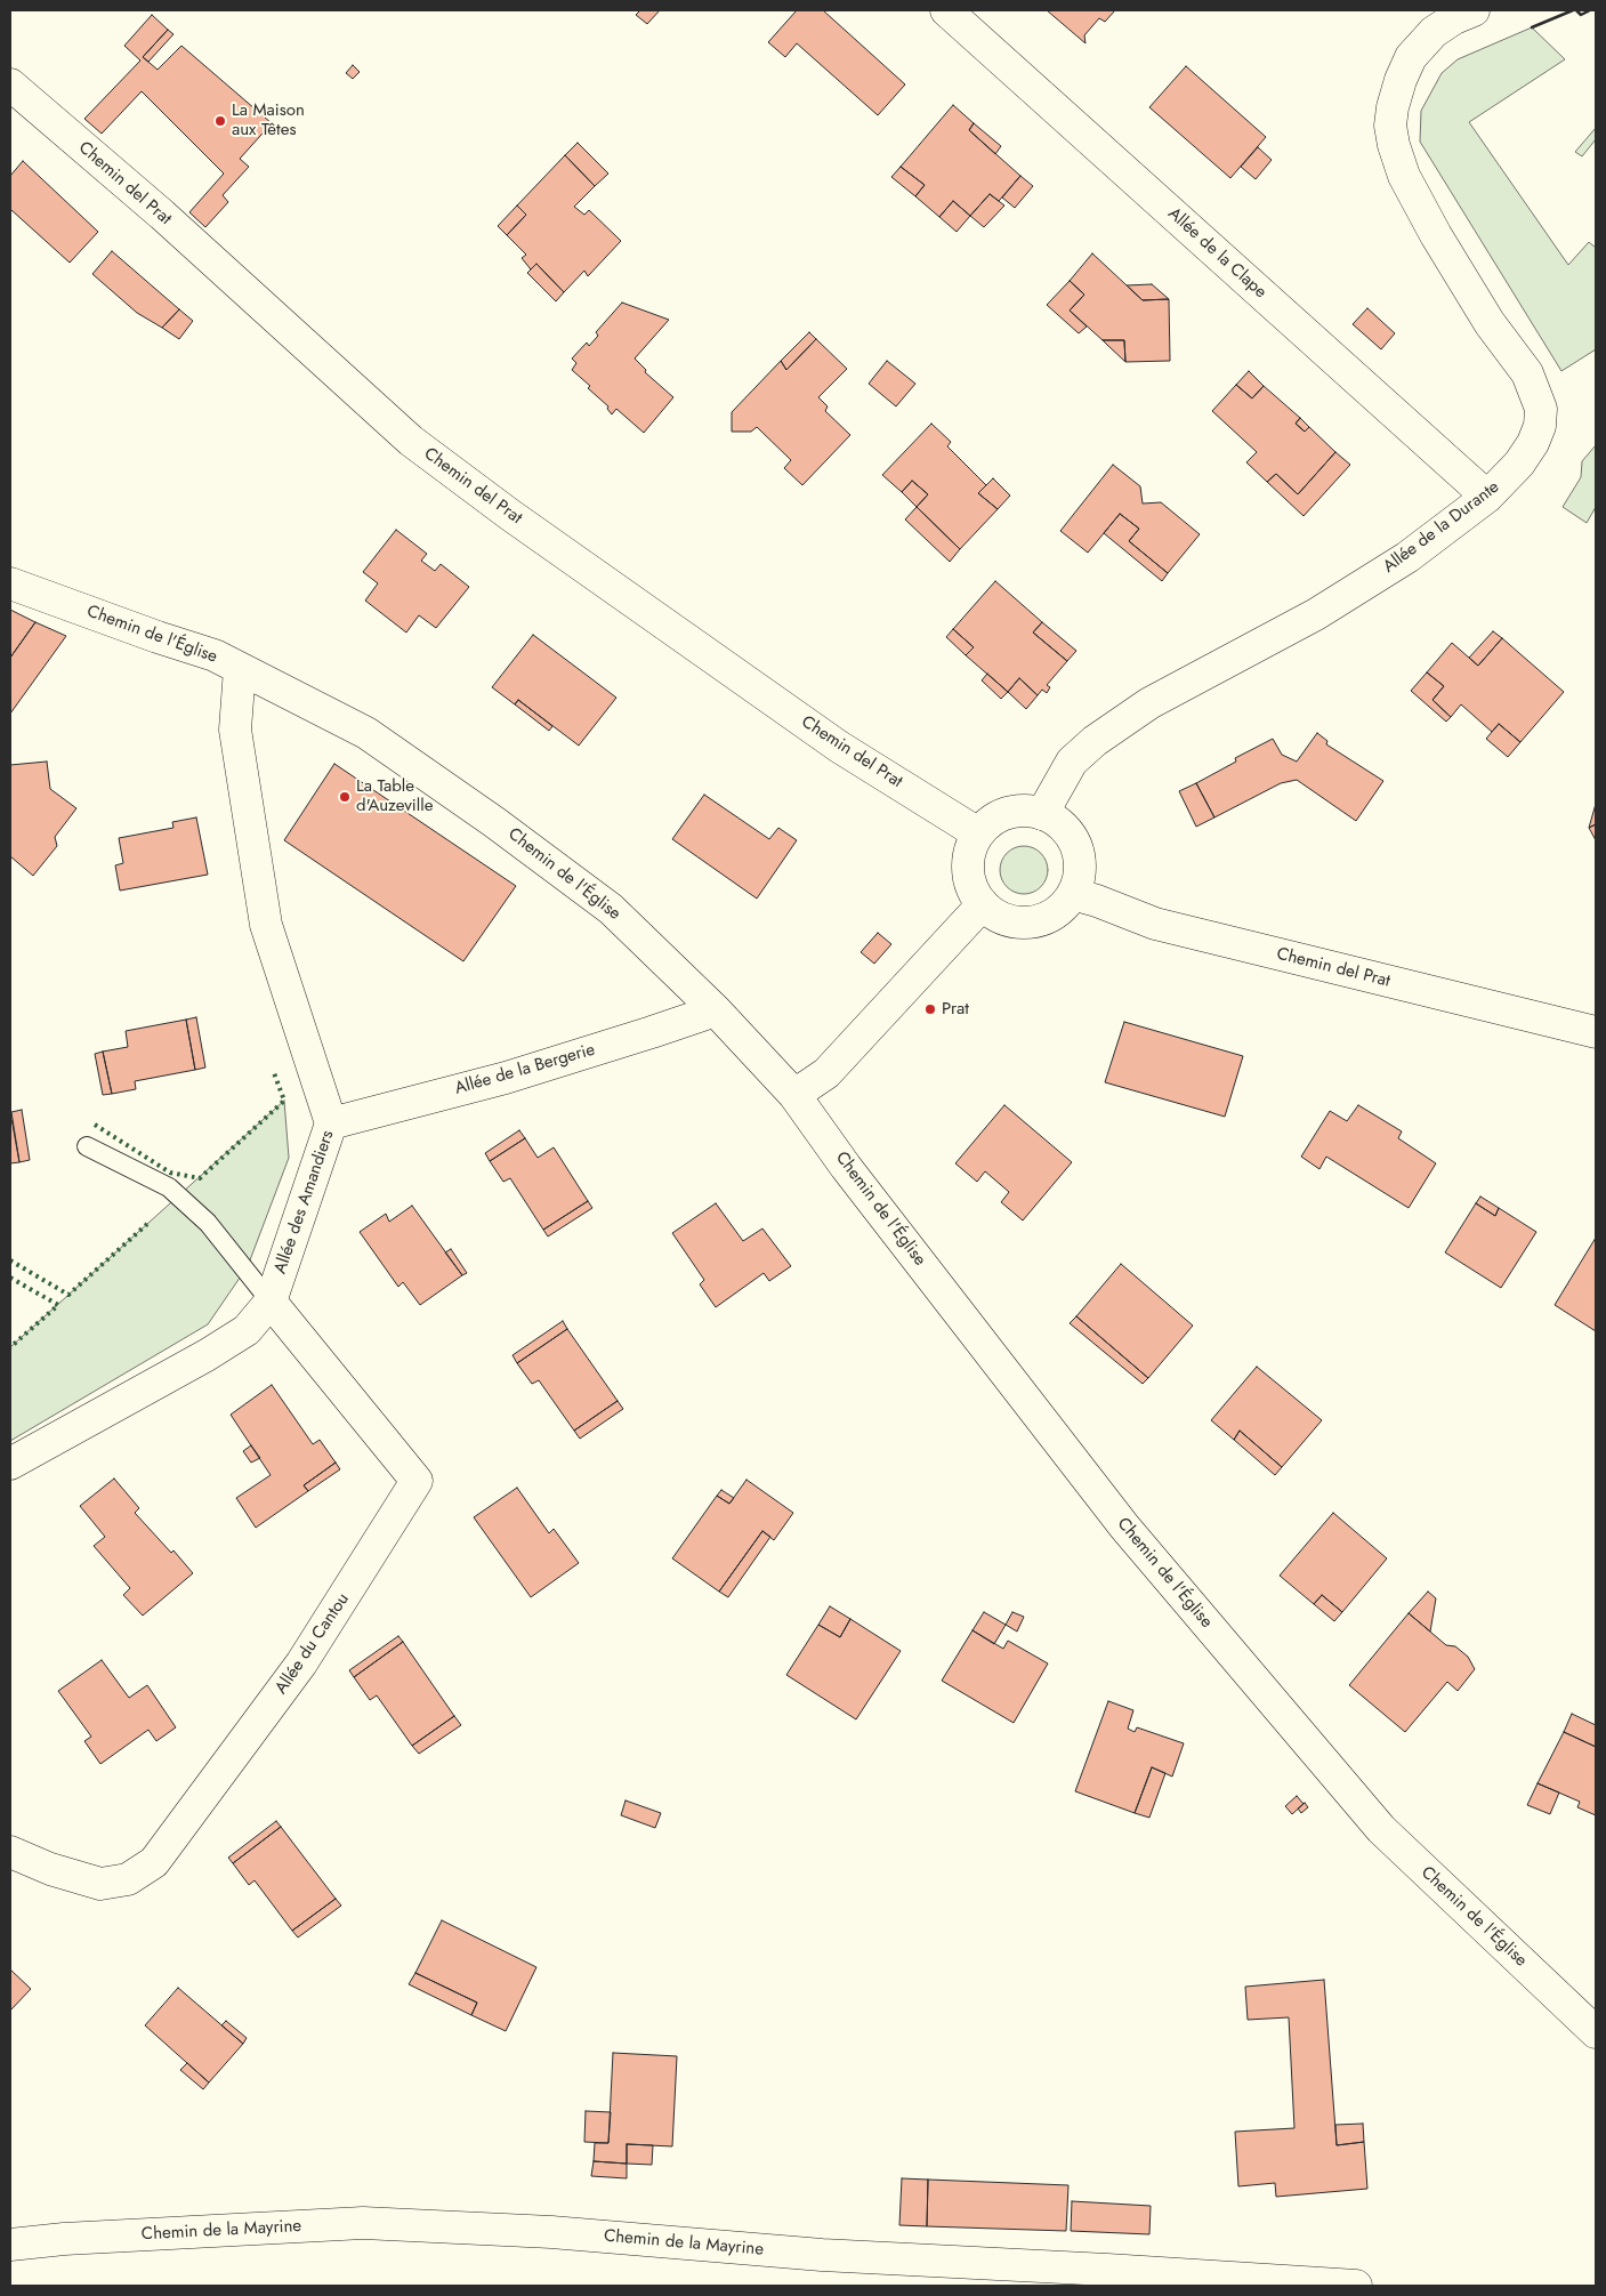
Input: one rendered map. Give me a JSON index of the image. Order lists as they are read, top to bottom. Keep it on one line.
{"streets":{"street":["Chemin del Prat","Allée de la Clape","Allée de la Durante","Chemin de l'Église","Allée de la Bergerie","Allée des Amandiers","Allée du Cantou","Chemin de la Mayrine"]},"crossings":[["Chemin del Prat","Allée de la Durante"],["Allée de la Clape","Allée de la Durante"],["Chemin de l'Église","Allée de la Bergerie"],["Chemin de l'Église","Allée des Amandiers"],["Allée de la Bergerie","Allée des Amandiers"],["Allée des Amandiers","Allée du Cantou"]],"places":["La Maison aux Têtes","La Table d'Auzeville","Prat"]}
